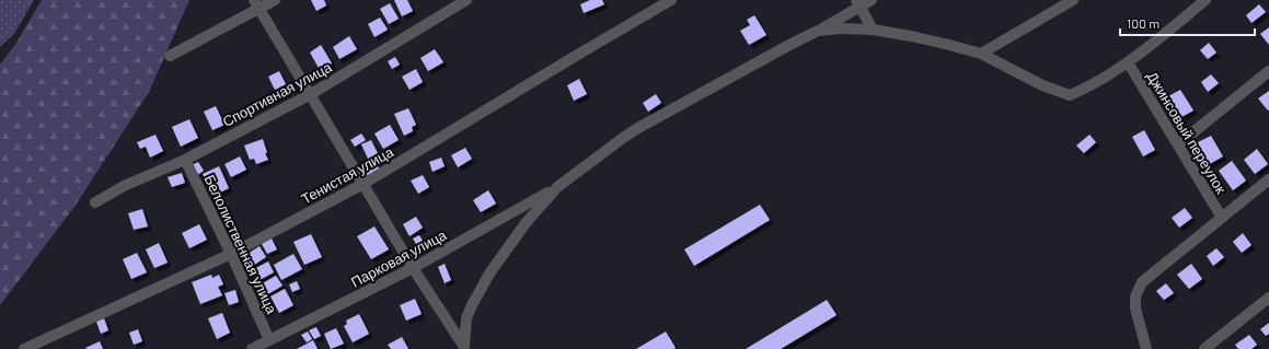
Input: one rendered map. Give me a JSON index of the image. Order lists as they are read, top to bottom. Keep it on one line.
{"streets":{"street":["Спортивная улица","Джинсовый переулок","Тенистая улица","Белолиственная улица","Парковая улица"]},"crossings":[["Спортивная улица","Белолиственная улица"],["Тенистая улица","Белолиственная улица"],["Белолиственная улица","Парковая улица"]],"scale_bar":"100 m"}
